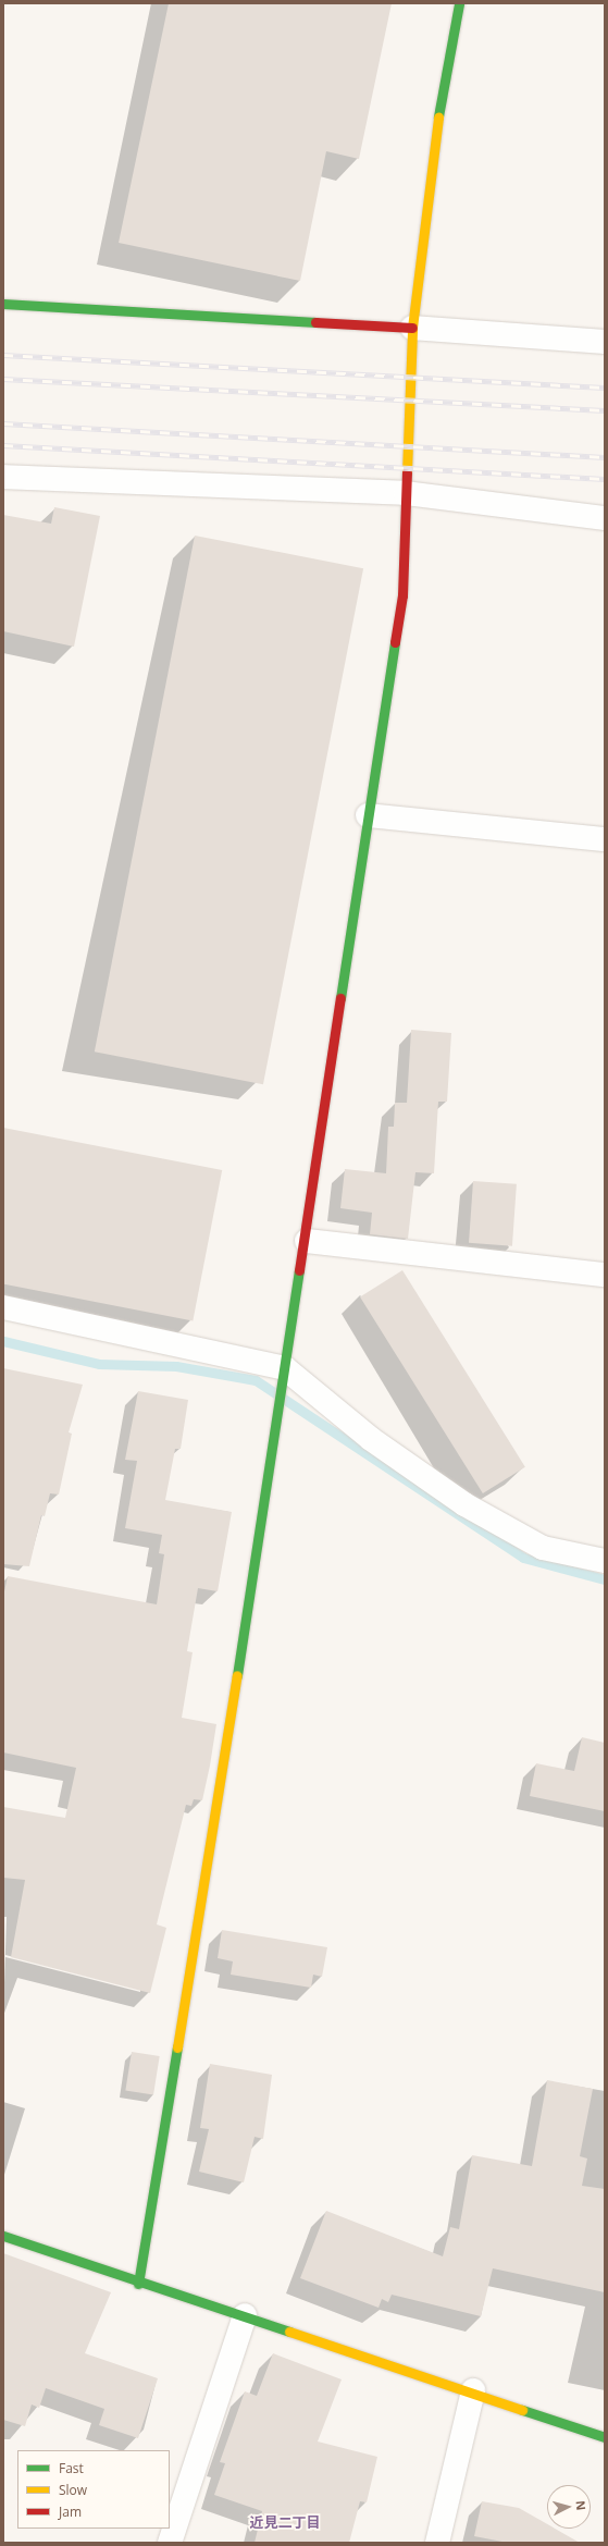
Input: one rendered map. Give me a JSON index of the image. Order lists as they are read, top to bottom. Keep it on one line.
{"districts":["近見二丁目"],"legend":["Fast","Slow","Jam"],"north":"right"}
